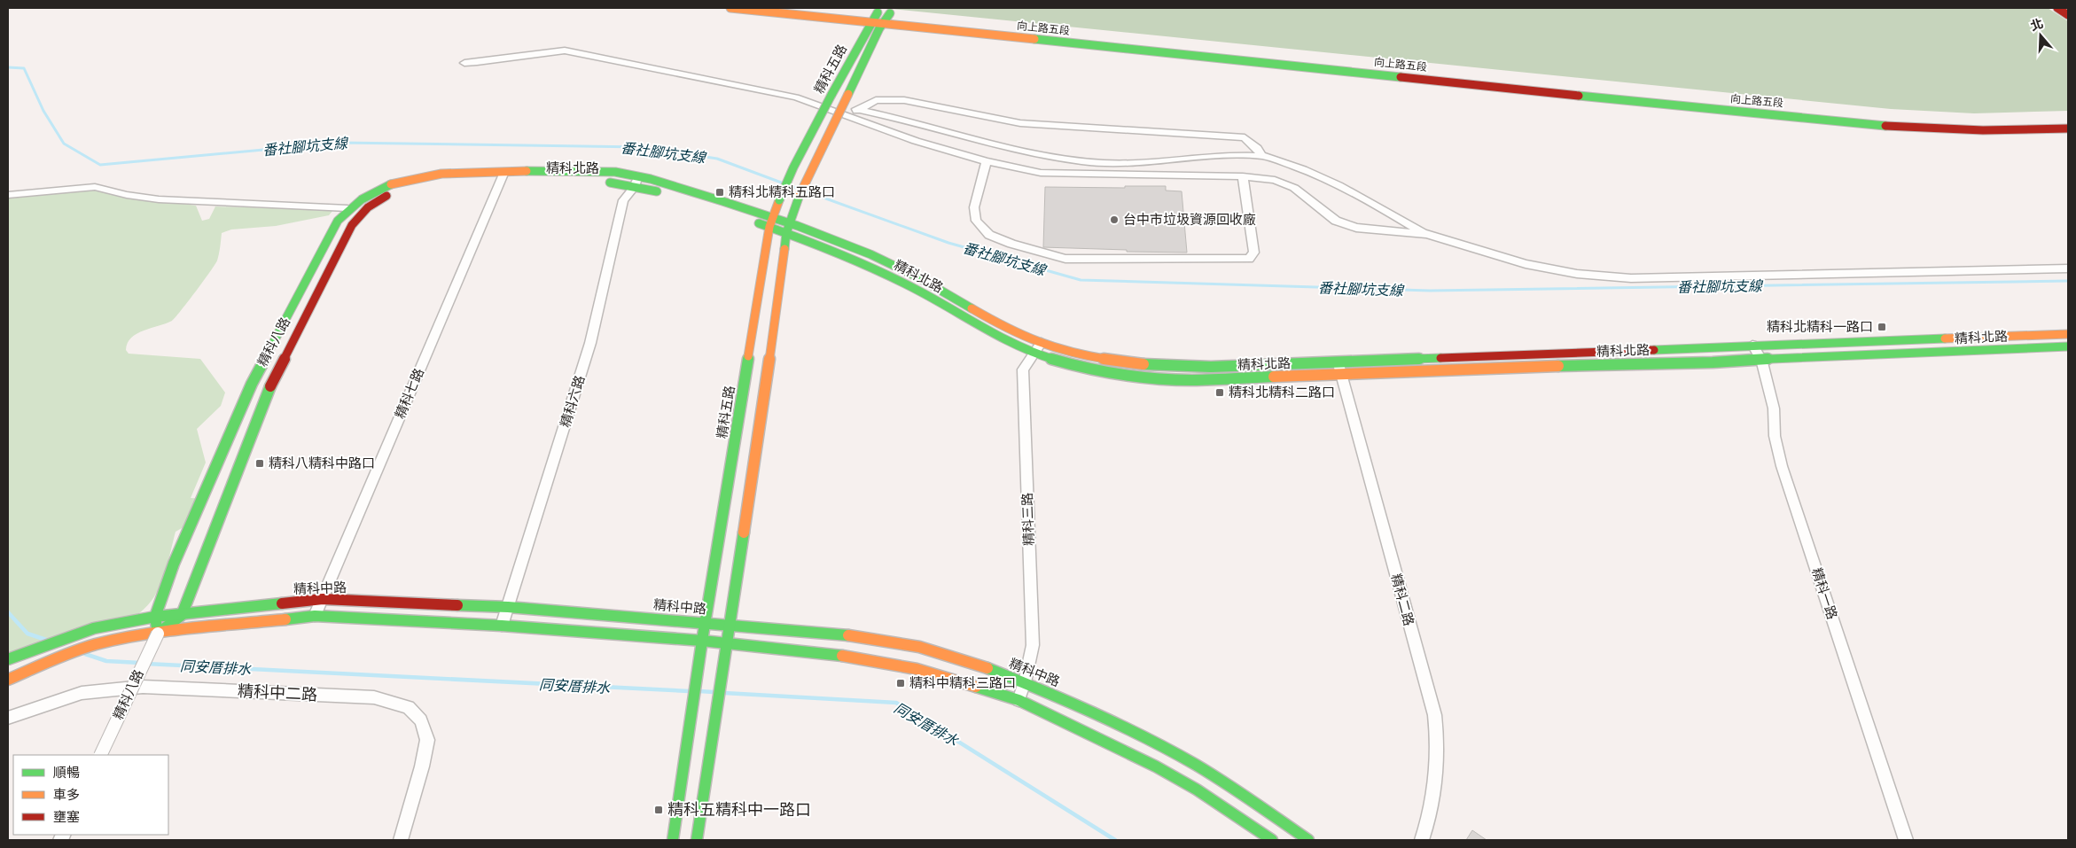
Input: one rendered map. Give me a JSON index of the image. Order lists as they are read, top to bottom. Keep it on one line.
{"streets":{"street":["向上路五段","精科五路","精科北路","精科八路","精科七路","精科六路","精科三路","精科中路","精科一路","精科二路","精科中二路"]},"crossings":[["向上路五段","精科五路"],["精科五路","精科北路"],["精科五路","精科中路"],["精科北路","精科八路"],["精科北路","精科七路"],["精科北路","精科六路"],["精科北路","精科三路"],["精科北路","精科一路"],["精科北路","精科二路"],["精科八路","精科七路"],["精科八路","精科中路"],["精科七路","精科中路"],["精科六路","精科中路"],["精科三路","精科中路"]],"water":["番社腳坑支線","同安厝排水"],"places":{"transit":["精科北精科五路口","精科北精科一路口","精科北精科二路口","精科八精科中路口","精科中精科三路口","精科五精科中一路口"],"other":["台中市垃圾資源回收廠"]},"legend":["順暢","車多","壅塞"],"north":"top"}
